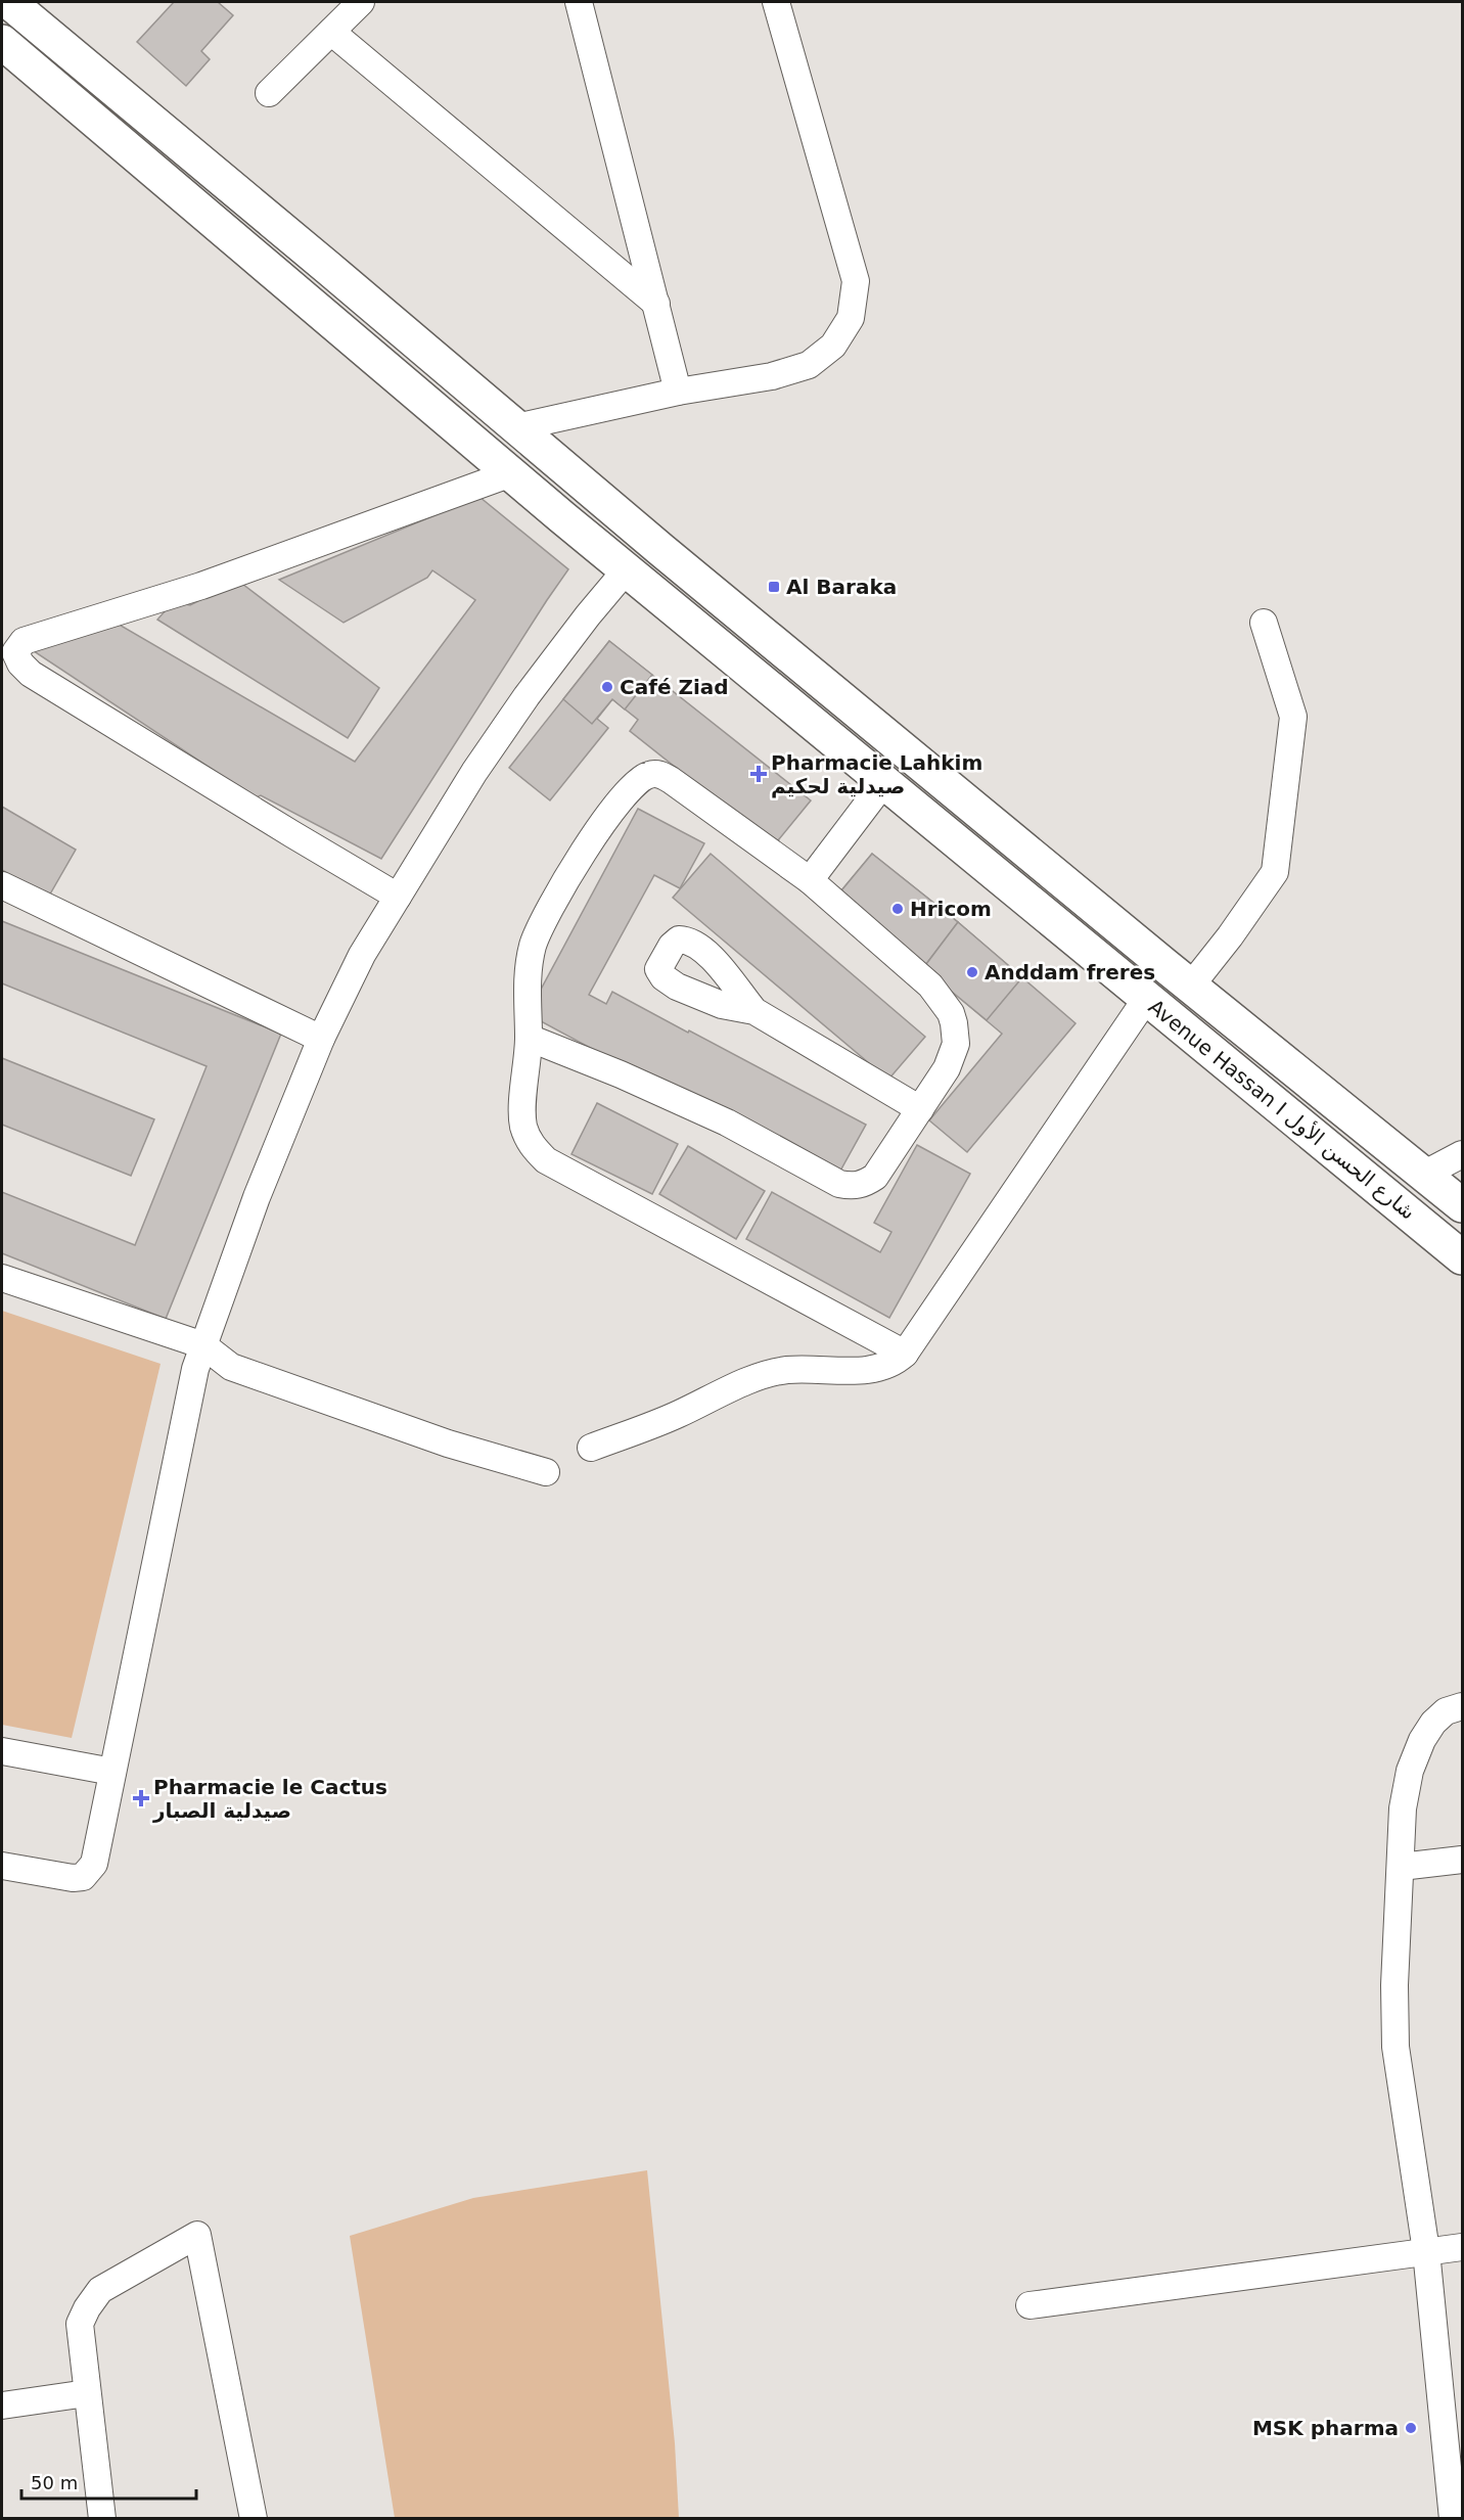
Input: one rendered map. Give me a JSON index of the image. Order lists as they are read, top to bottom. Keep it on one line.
{"streets":{"main road":["Avenue Hassan I شارع الحسن الأول"]},"places":{"transit":["Al Baraka"],"other":["Café Ziad","Hricom","Anddam freres","MSK pharma"],"health":["Pharmacie Lahkim صيدلية لحكيم","Pharmacie le Cactus صيدلية الصبار"]},"scale_bar":"50 m"}
